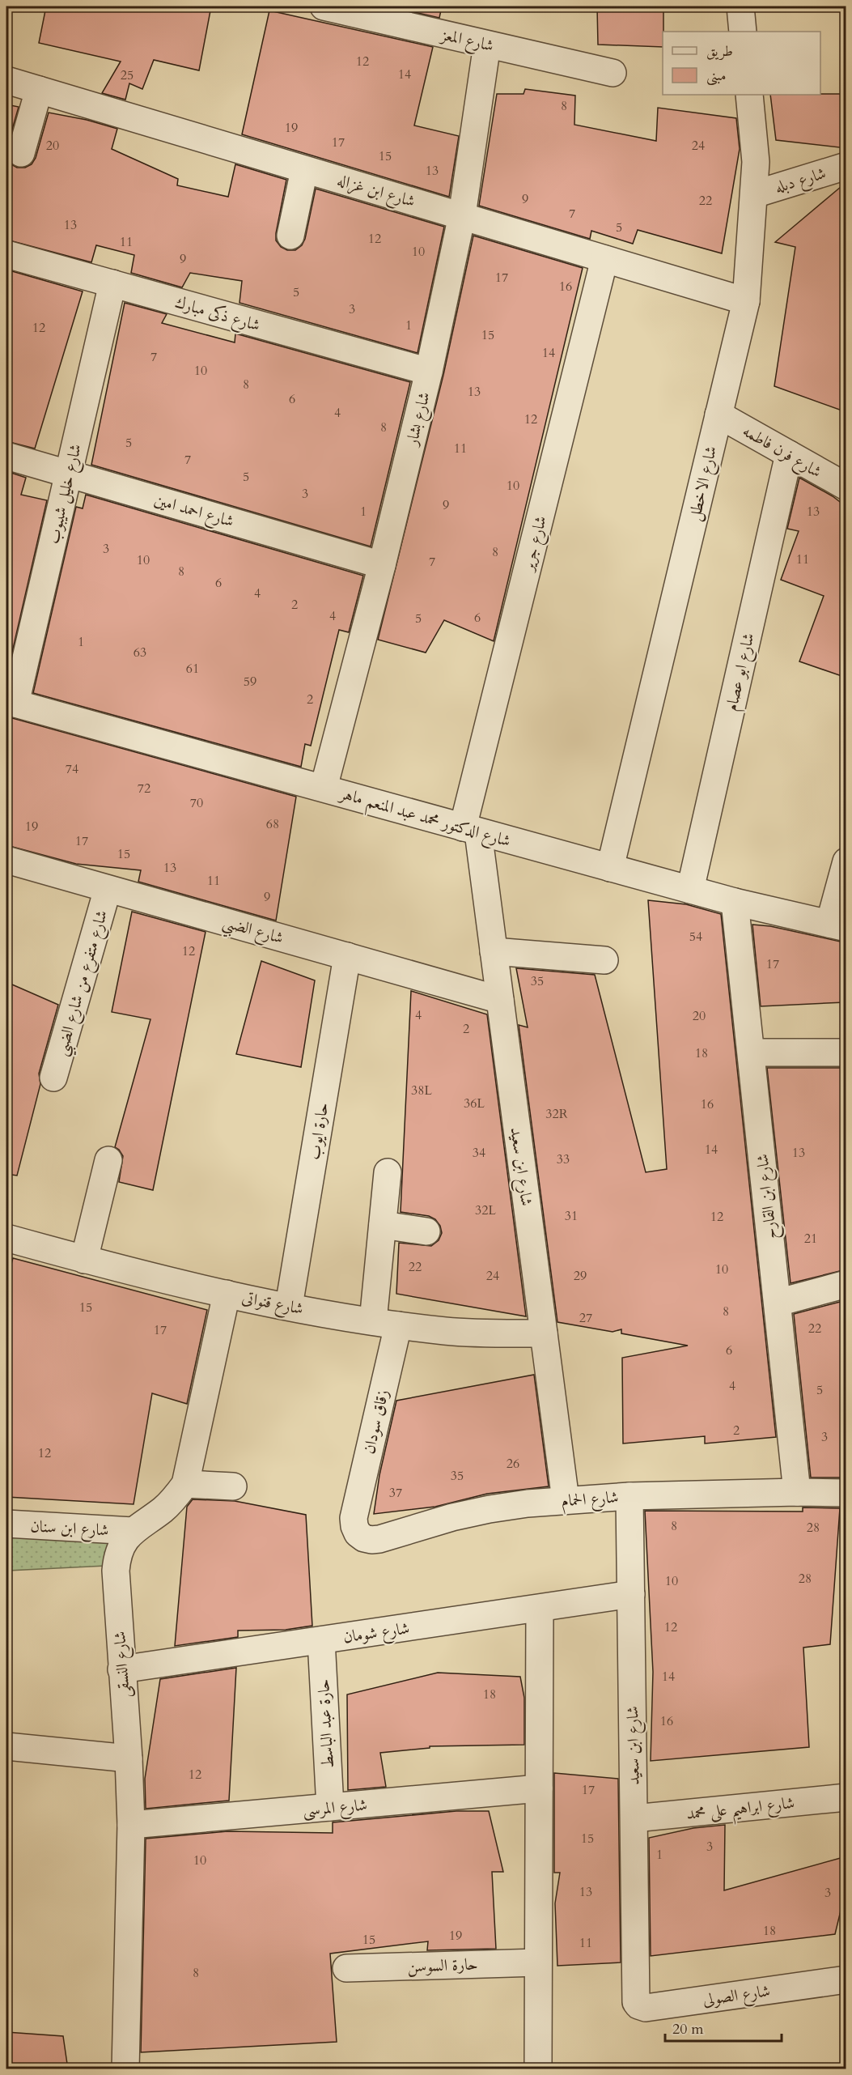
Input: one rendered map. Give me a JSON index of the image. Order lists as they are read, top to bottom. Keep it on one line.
{"streets":{"street":["شارع المعز","شارع دبله","شارع ابن غزاله","شارع ذكى مبارك","شارع بشار","شارع فرن فاطمه","شارع الاخطل","شارع خليل شيبوب","شارع احمد امين","شارع جرير","شارع ابو عصام","شارع الدكتور محمد عبد المنعم ماهر","شارع الضبي","شارع متفرع من شارع الضبي","حارة ايوب","شارع ابن سعيد","شارع ابن القارح","شارع قنواتى","زقاق سودان","شارع الحمام","شارع ابن سنان","شارع شومان","شارع النسقى","حارة عبد الباسط","شارع المرسى","شارع ابراهيم على محمد","حارة السوسن","شارع الصولى"]},"crossings":[["شارع المعز","شارع بشار"],["شارع دبله","شارع الاخطل"],["شارع ابن غزاله","شارع بشار"],["شارع ابن غزاله","شارع الاخطل"],["شارع ابن غزاله","شارع جرير"],["شارع ذكى مبارك","شارع بشار"],["شارع ذكى مبارك","شارع خليل شيبوب"],["شارع بشار","شارع احمد امين"],["شارع بشار","شارع الدكتور محمد عبد المنعم ماهر"],["شارع فرن فاطمه","شارع الاخطل"],["شارع فرن فاطمه","شارع ابو عصام"],["شارع الاخطل","شارع الدكتور محمد عبد المنعم ماهر"],["شارع خليل شيبوب","شارع احمد امين"],["شارع خليل شيبوب","شارع الدكتور محمد عبد المنعم ماهر"],["شارع جرير","شارع الدكتور محمد عبد المنعم ماهر"],["شارع جرير","شارع ابن سعيد"],["شارع ابو عصام","شارع الدكتور محمد عبد المنعم ماهر"],["شارع الدكتور محمد عبد المنعم ماهر","شارع ابن سعيد"],["شارع الدكتور محمد عبد المنعم ماهر","شارع ابن القارح"],["شارع الضبي","شارع متفرع من شارع الضبي"],["شارع الضبي","حارة ايوب"],["شارع الضبي","شارع ابن سعيد"],["حارة ايوب","شارع قنواتى"],["شارع ابن سعيد","شارع قنواتى"],["شارع ابن سعيد","شارع الحمام"],["شارع ابن سعيد","شارع شومان"],["شارع ابن سعيد","شارع ابراهيم على محمد"],["شارع ابن سعيد","شارع الصولى"],["شارع ابن القارح","شارع الحمام"],["شارع قنواتى","زقاق سودان"],["شارع قنواتى","شارع النسقى"],["زقاق سودان","شارع الحمام"],["شارع ابن سنان","شارع النسقى"],["شارع شومان","شارع النسقى"],["شارع شومان","حارة عبد الباسط"],["شارع النسقى","شارع المرسى"],["حارة عبد الباسط","شارع المرسى"]],"house_numbers":["12","14","25","8","19","17","20","24","15","13","9","22","7","13","5","12","11","10","9","17","16","5","3","1","12","15","14","7","10","8","13","6","4","12","8","5","11","7","5","10","3","9","1","13","3","8","11","10","7","8","6","4","2","4","6","5","1","63","61","59","2","74","72","70","68","19","17","15","13","11","9","54","12","17","35","4","20","2","18","38L","36L","16","32R","14","34","13","33","32L","31","12","21","22","10","24","29","15","8","27","22","17","6","4","5","2","3","12","26","35","37","8","28","28","10","12","14","18","16","12","17","15","3","1","10","13","3","18","19","15","11","8"],"legend":["طريق","مبنى"],"scale_bar":"20 m"}
